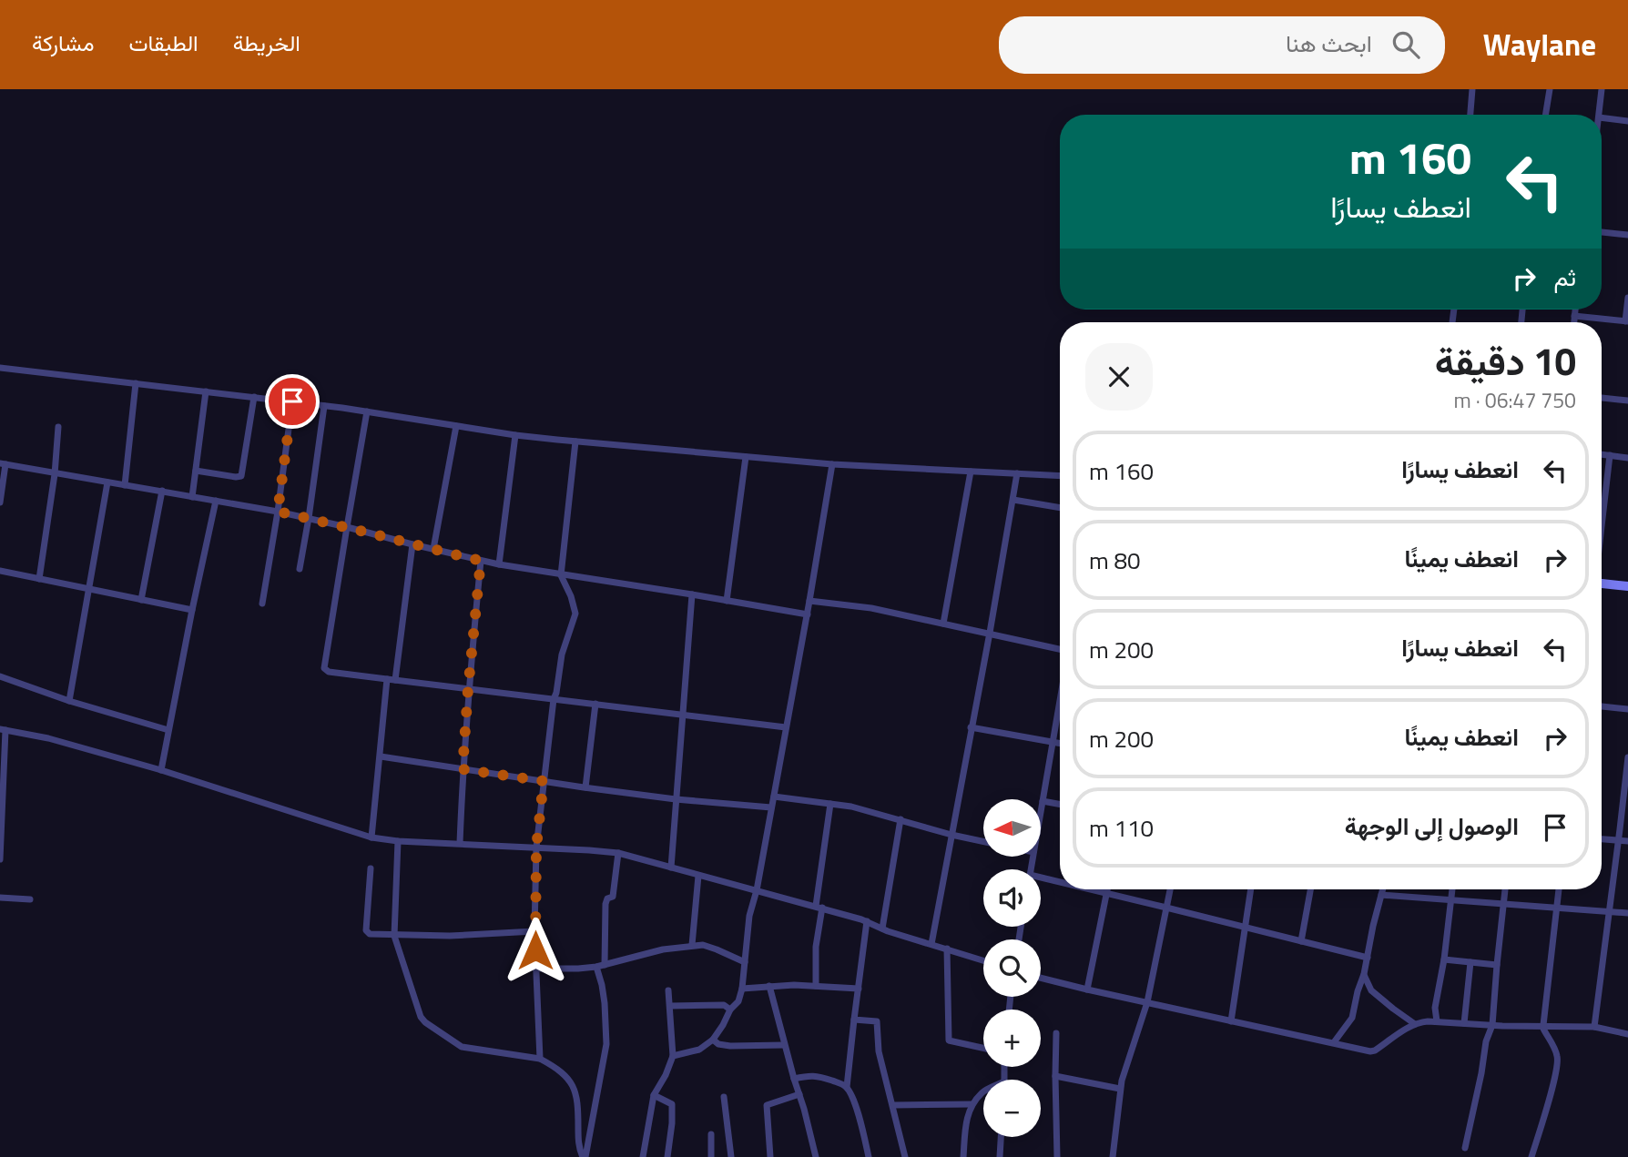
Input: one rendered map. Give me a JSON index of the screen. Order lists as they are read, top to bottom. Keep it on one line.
{"north":"left","page":{"header":"Waylane","search":"ابحث هنا","nav":["الخريطة","الطبقات","مشاركة"],"turn":["160 m","انعطف يسارًا"],"then":"ثم","heading":["10 دقيقة","750 m · 06:47"],"list":[{"name":"انعطف يسارًا","value":"160 m"},{"name":"انعطف يمينًا","value":"80 m"},{"name":"انعطف يسارًا","value":"200 m"},{"name":"انعطف يمينًا","value":"200 m"},{"name":"الوصول إلى الوجهة","value":"110 m"}],"map_buttons":["+","−"]}}
